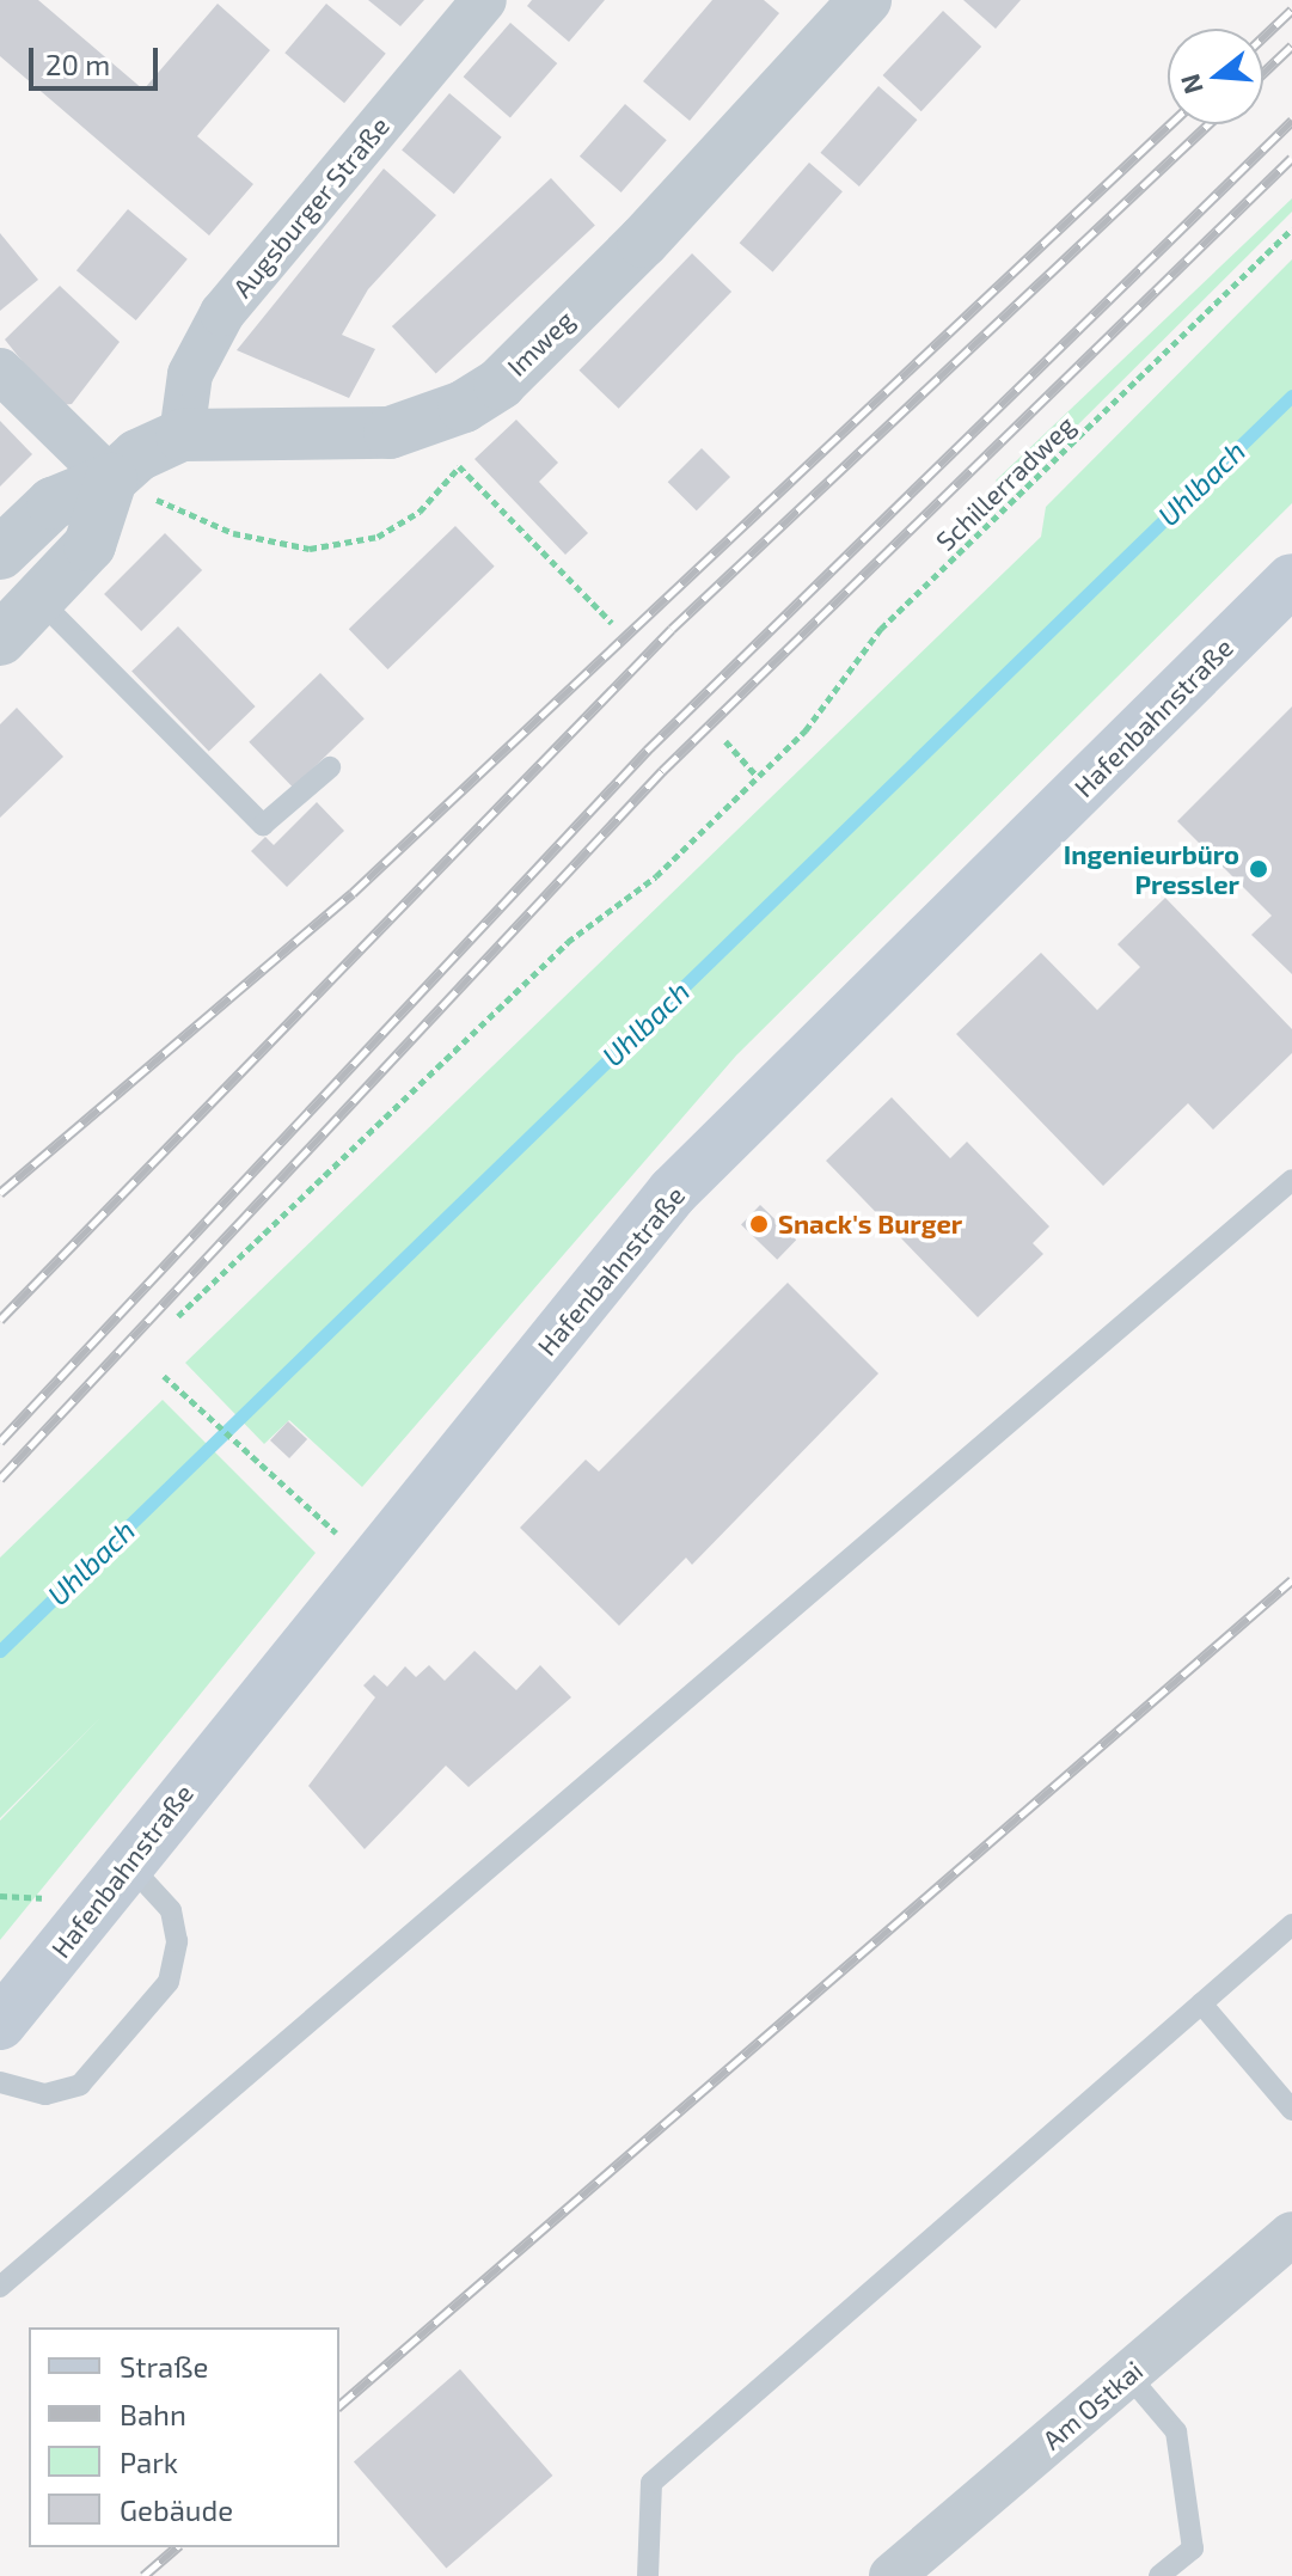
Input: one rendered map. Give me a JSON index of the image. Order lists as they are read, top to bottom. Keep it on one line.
{"streets":{"main road":["Hafenbahnstraße"],"street":["Augsburger Straße","Imweg","Am Ostkai"],"path":["Schillerradweg"]},"crossings":[["Augsburger Straße","Imweg"]],"water":["Uhlbach"],"places":["Ingenieurbüro Pressler","Snack's Burger"],"legend":["Straße","Bahn","Park","Gebäude"],"scale_bar":"20 m","north":"left"}
